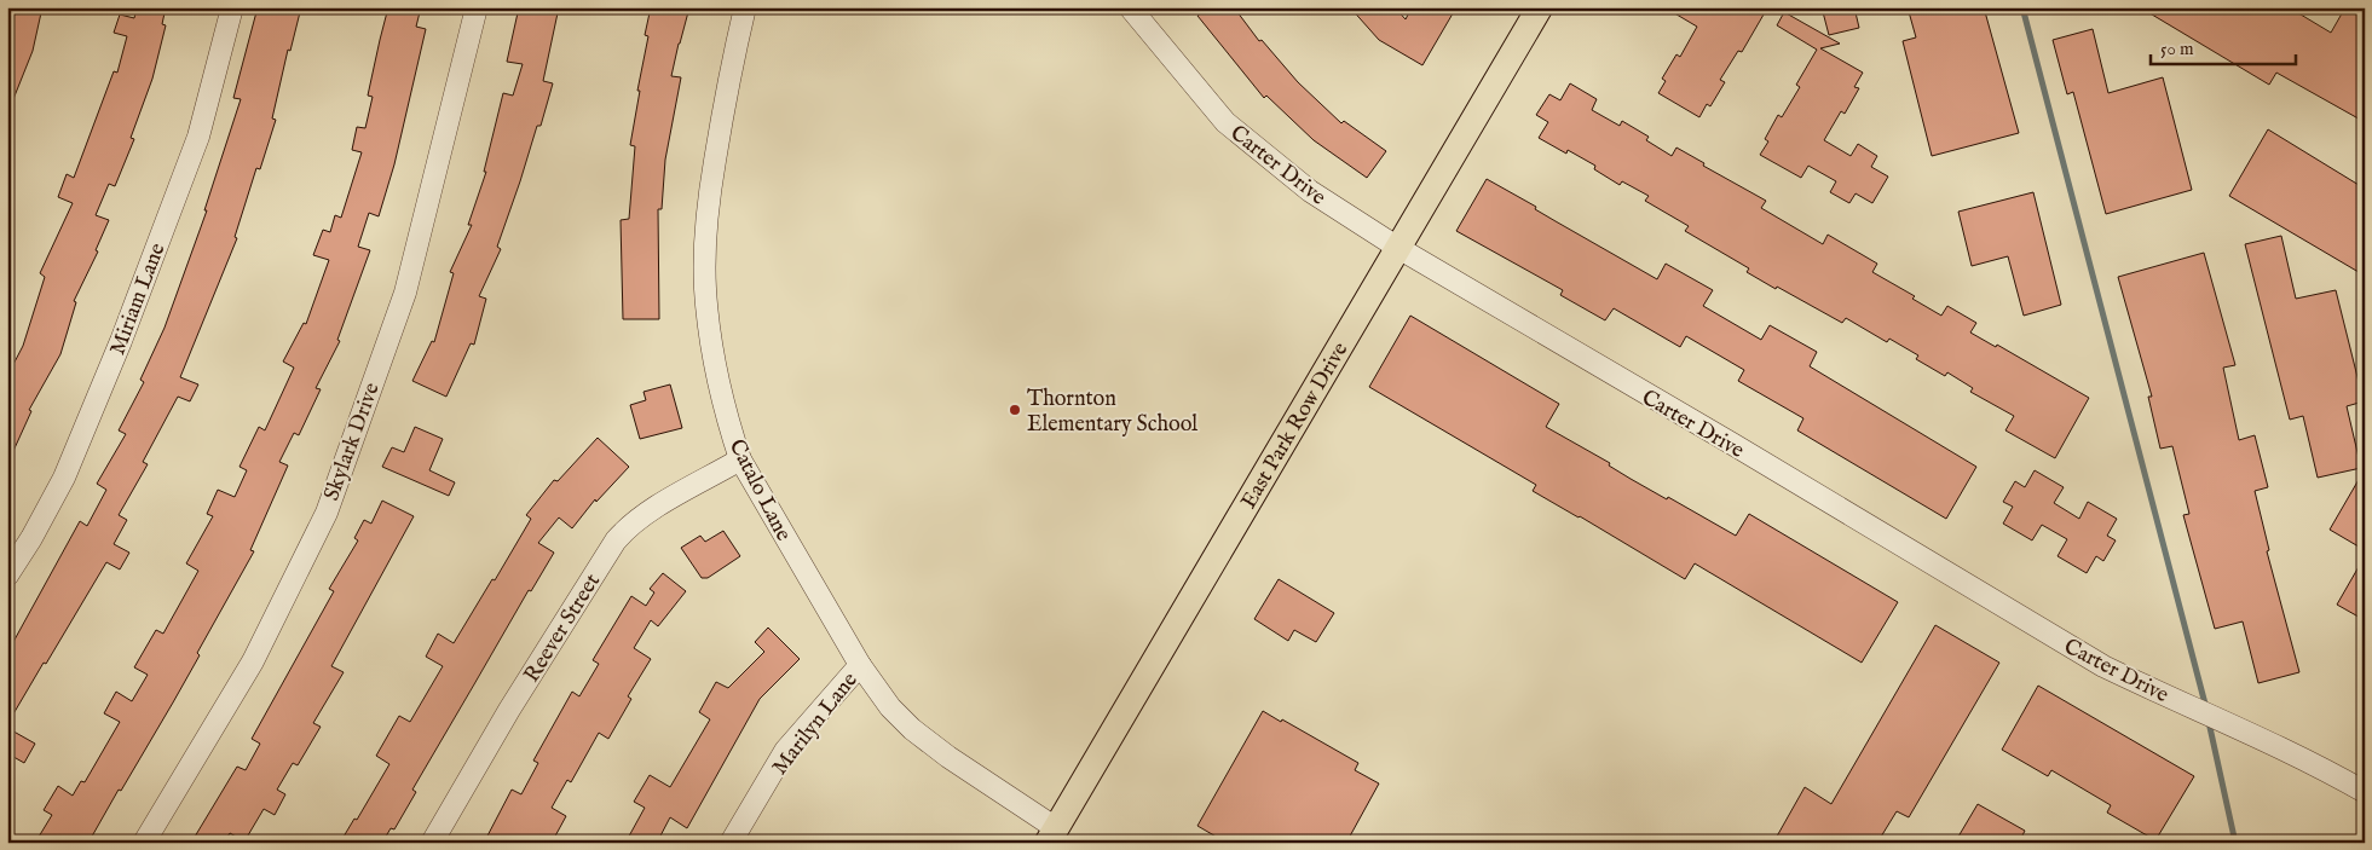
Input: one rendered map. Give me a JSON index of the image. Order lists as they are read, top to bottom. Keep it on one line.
{"streets":{"main road":["East Park Row Drive"],"street":["Carter Drive","Miriam Lane","Skylark Drive","Catalo Lane","Reever Street","Marilyn Lane"]},"crossings":[["Carter Drive","East Park Row Drive"],["East Park Row Drive","Catalo Lane"],["Catalo Lane","Reever Street"],["Catalo Lane","Marilyn Lane"]],"places":["Thornton Elementary School"],"scale_bar":"50 m"}
